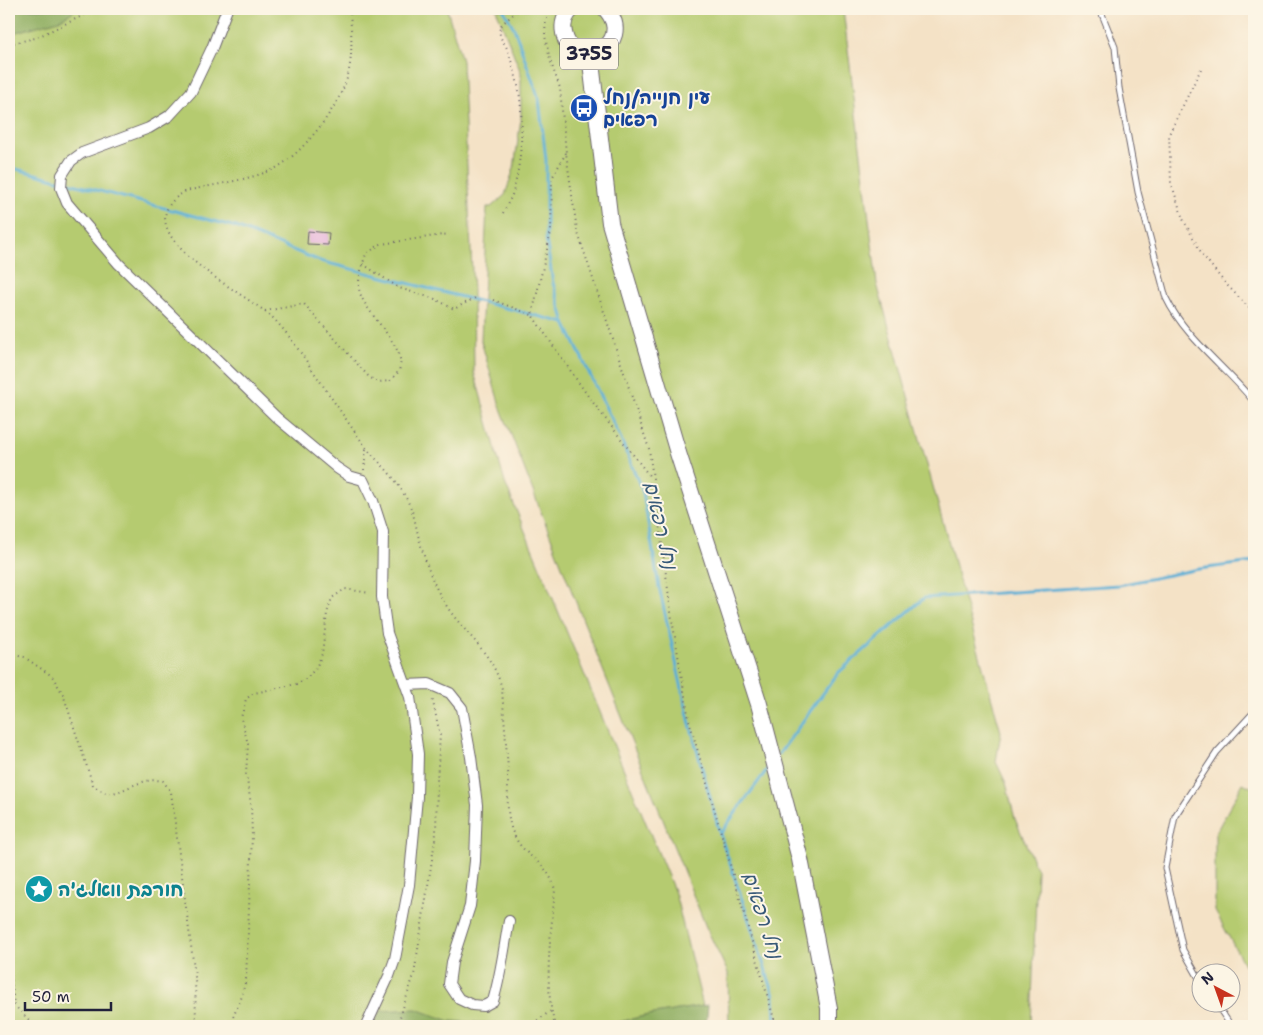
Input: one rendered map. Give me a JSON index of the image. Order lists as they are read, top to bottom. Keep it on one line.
{"streets":{"main road":["3755"]},"water":["נחל רפאים"],"places":{"bus stop":["עין חנייה/נחל רפאים"],"place":["חורבת וואלג'ה"]},"scale_bar":"50 m","north":"top left"}
